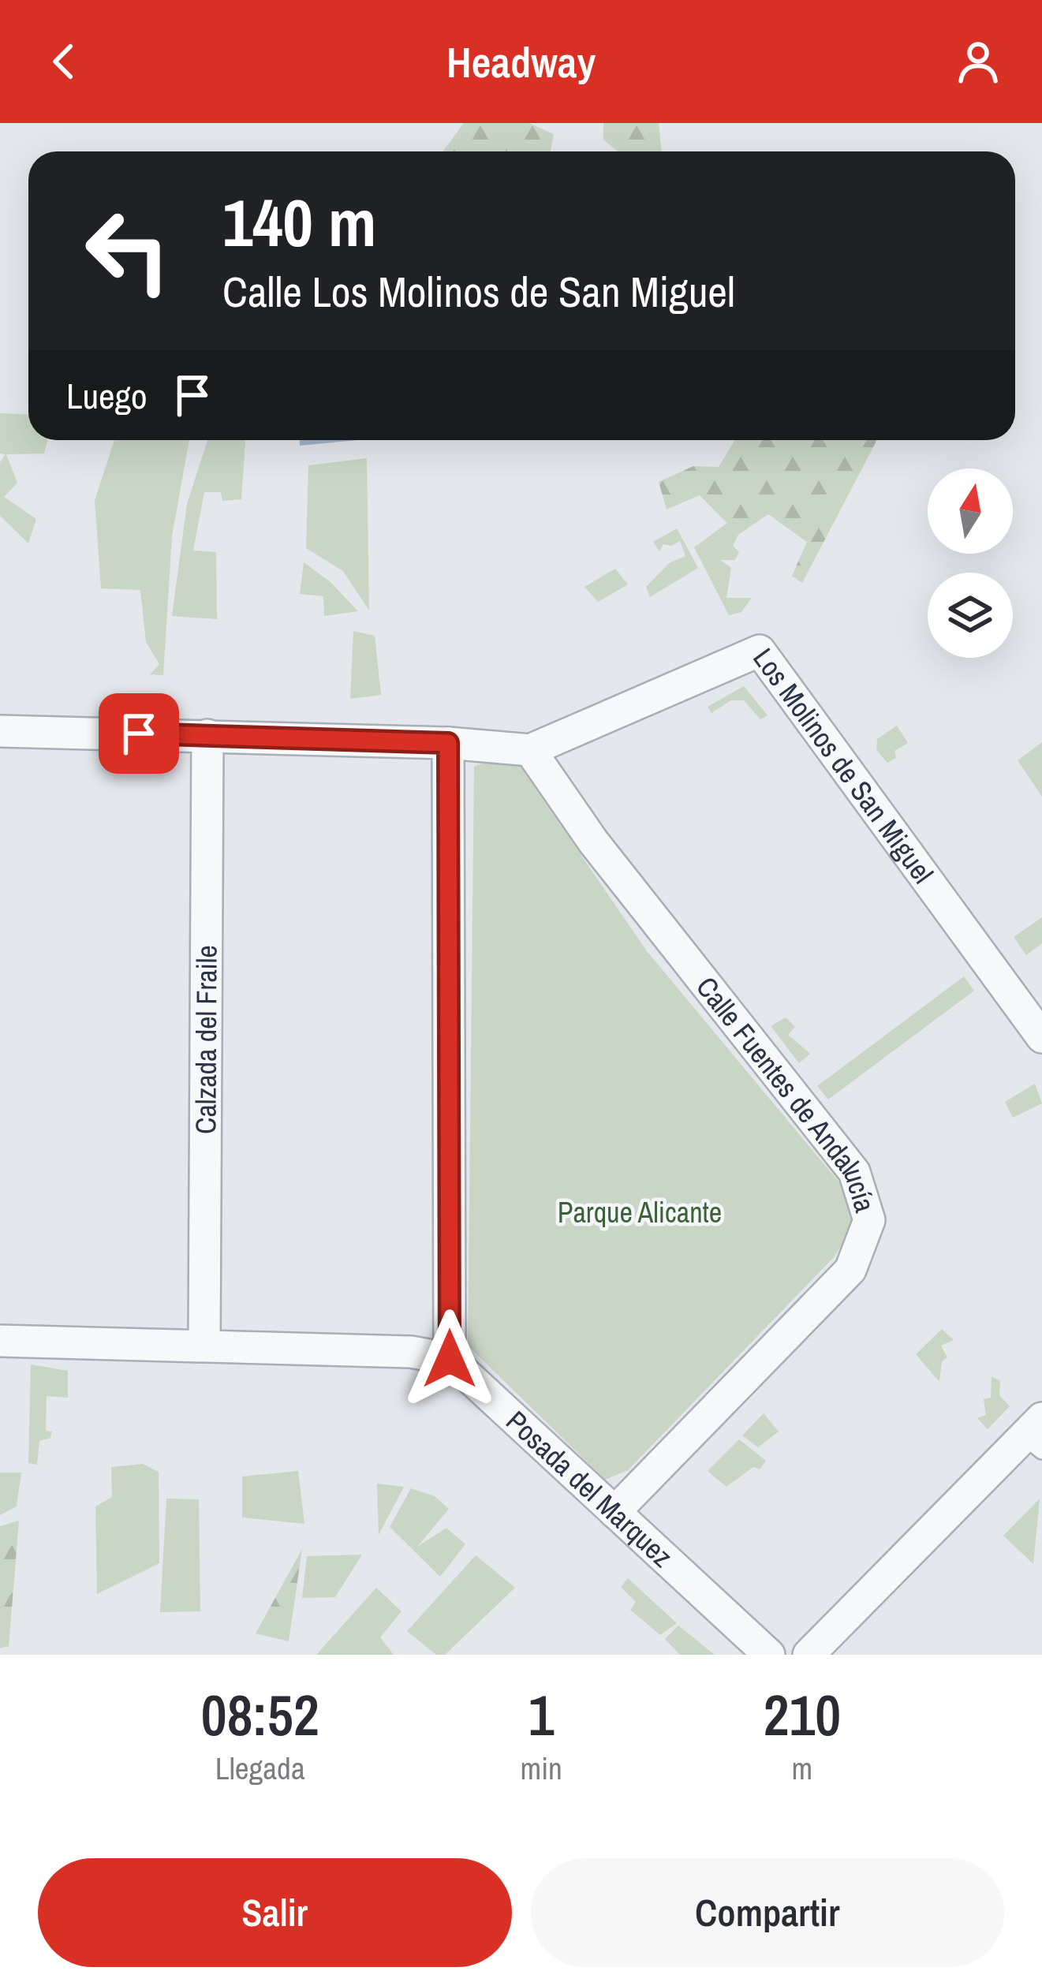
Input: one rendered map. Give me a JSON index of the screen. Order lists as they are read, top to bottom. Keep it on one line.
{"streets":{"street":["Los Molinos de San Miguel","Calzada del Fraile","Calle Fuentes de Andalucía","Posada del Marquez"]},"crossings":[["Los Molinos de San Miguel","Calle Fuentes de Andalucía"],["Calle Fuentes de Andalucía","Posada del Marquez"]],"parks":["Parque Alicante"],"north":"top","page":{"header":"Headway","turn":["140 m","Calle Los Molinos de San Miguel"],"then":"Luego","eta":["08:52","Llegada","1","min","210","m"],"buttons":["Salir","Compartir"]}}
